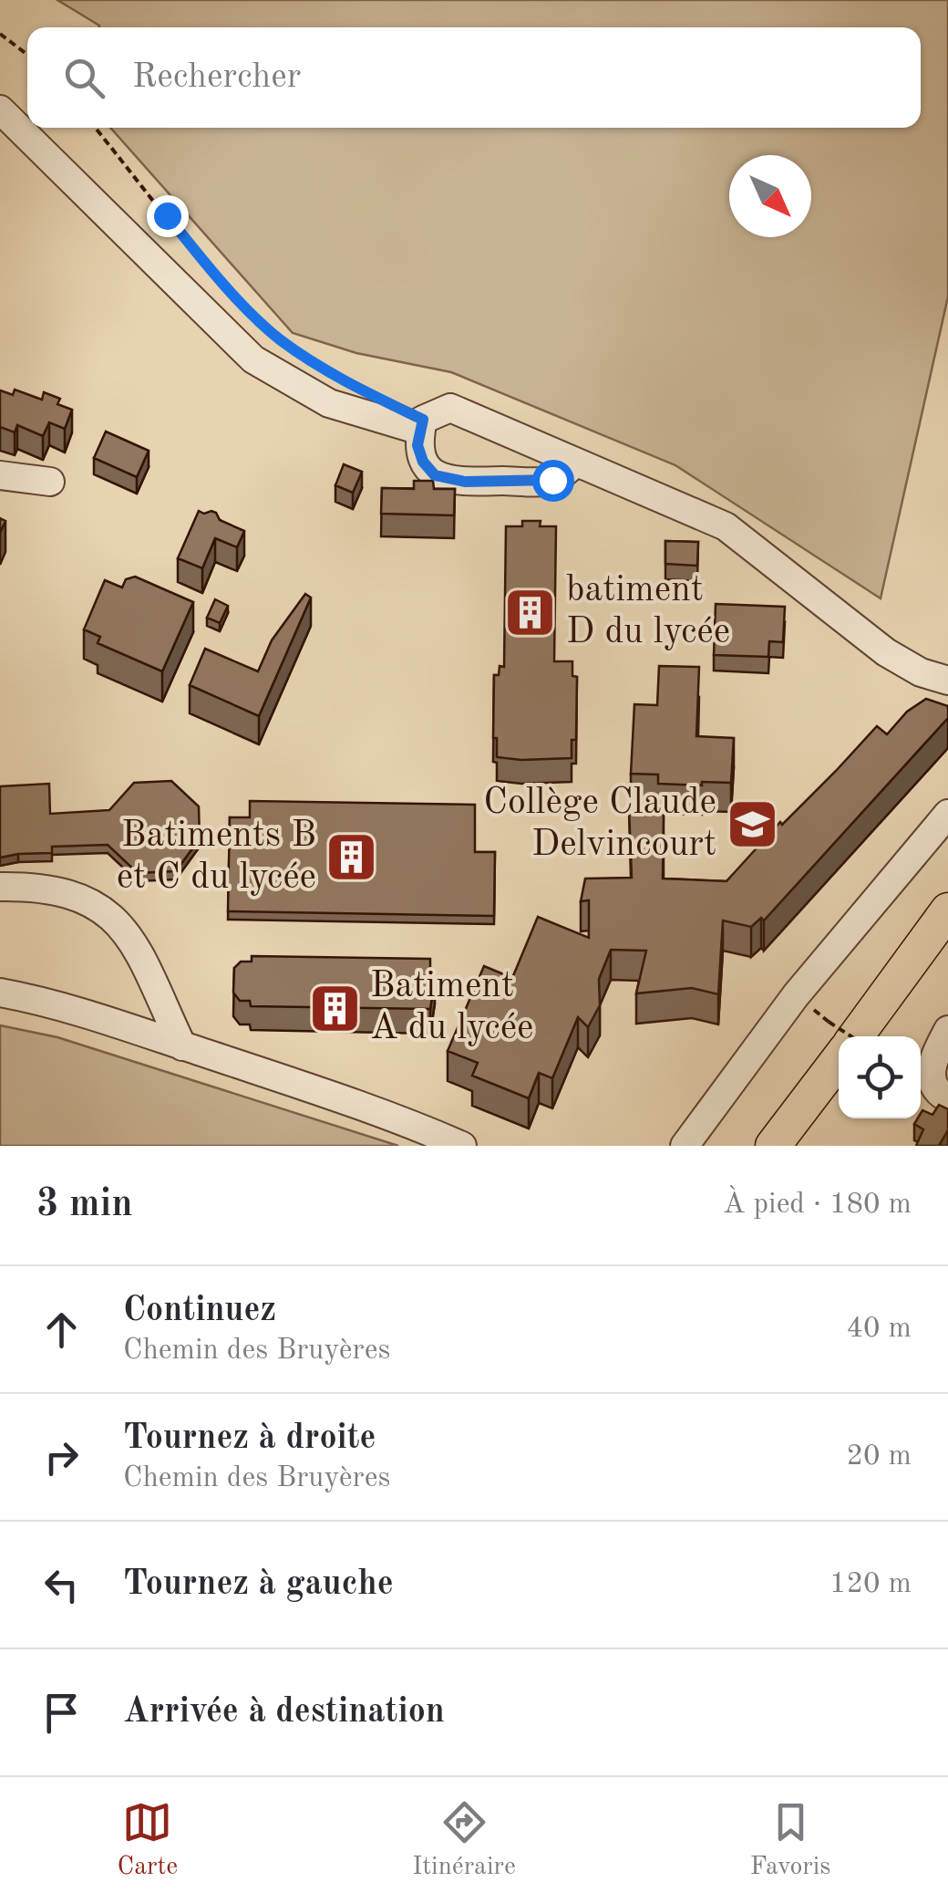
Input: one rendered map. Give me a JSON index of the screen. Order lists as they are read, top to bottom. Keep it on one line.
{"places":{"building":["batiment D du lycée","Batiments B et C du lycée","Batiment A du lycée"],"school or university":["Collège Claude Delvincourt"]},"north":"bottom right","page":{"search":"Rechercher","heading":["3 min","À pied · 180 m"],"list":[["Continuez","Chemin des Bruyères","40 m"],["Tournez à droite","Chemin des Bruyères","20 m"],["Tournez à gauche","120 m"],"Arrivée à destination"],"nav":["Carte","Itinéraire","Favoris"]}}
